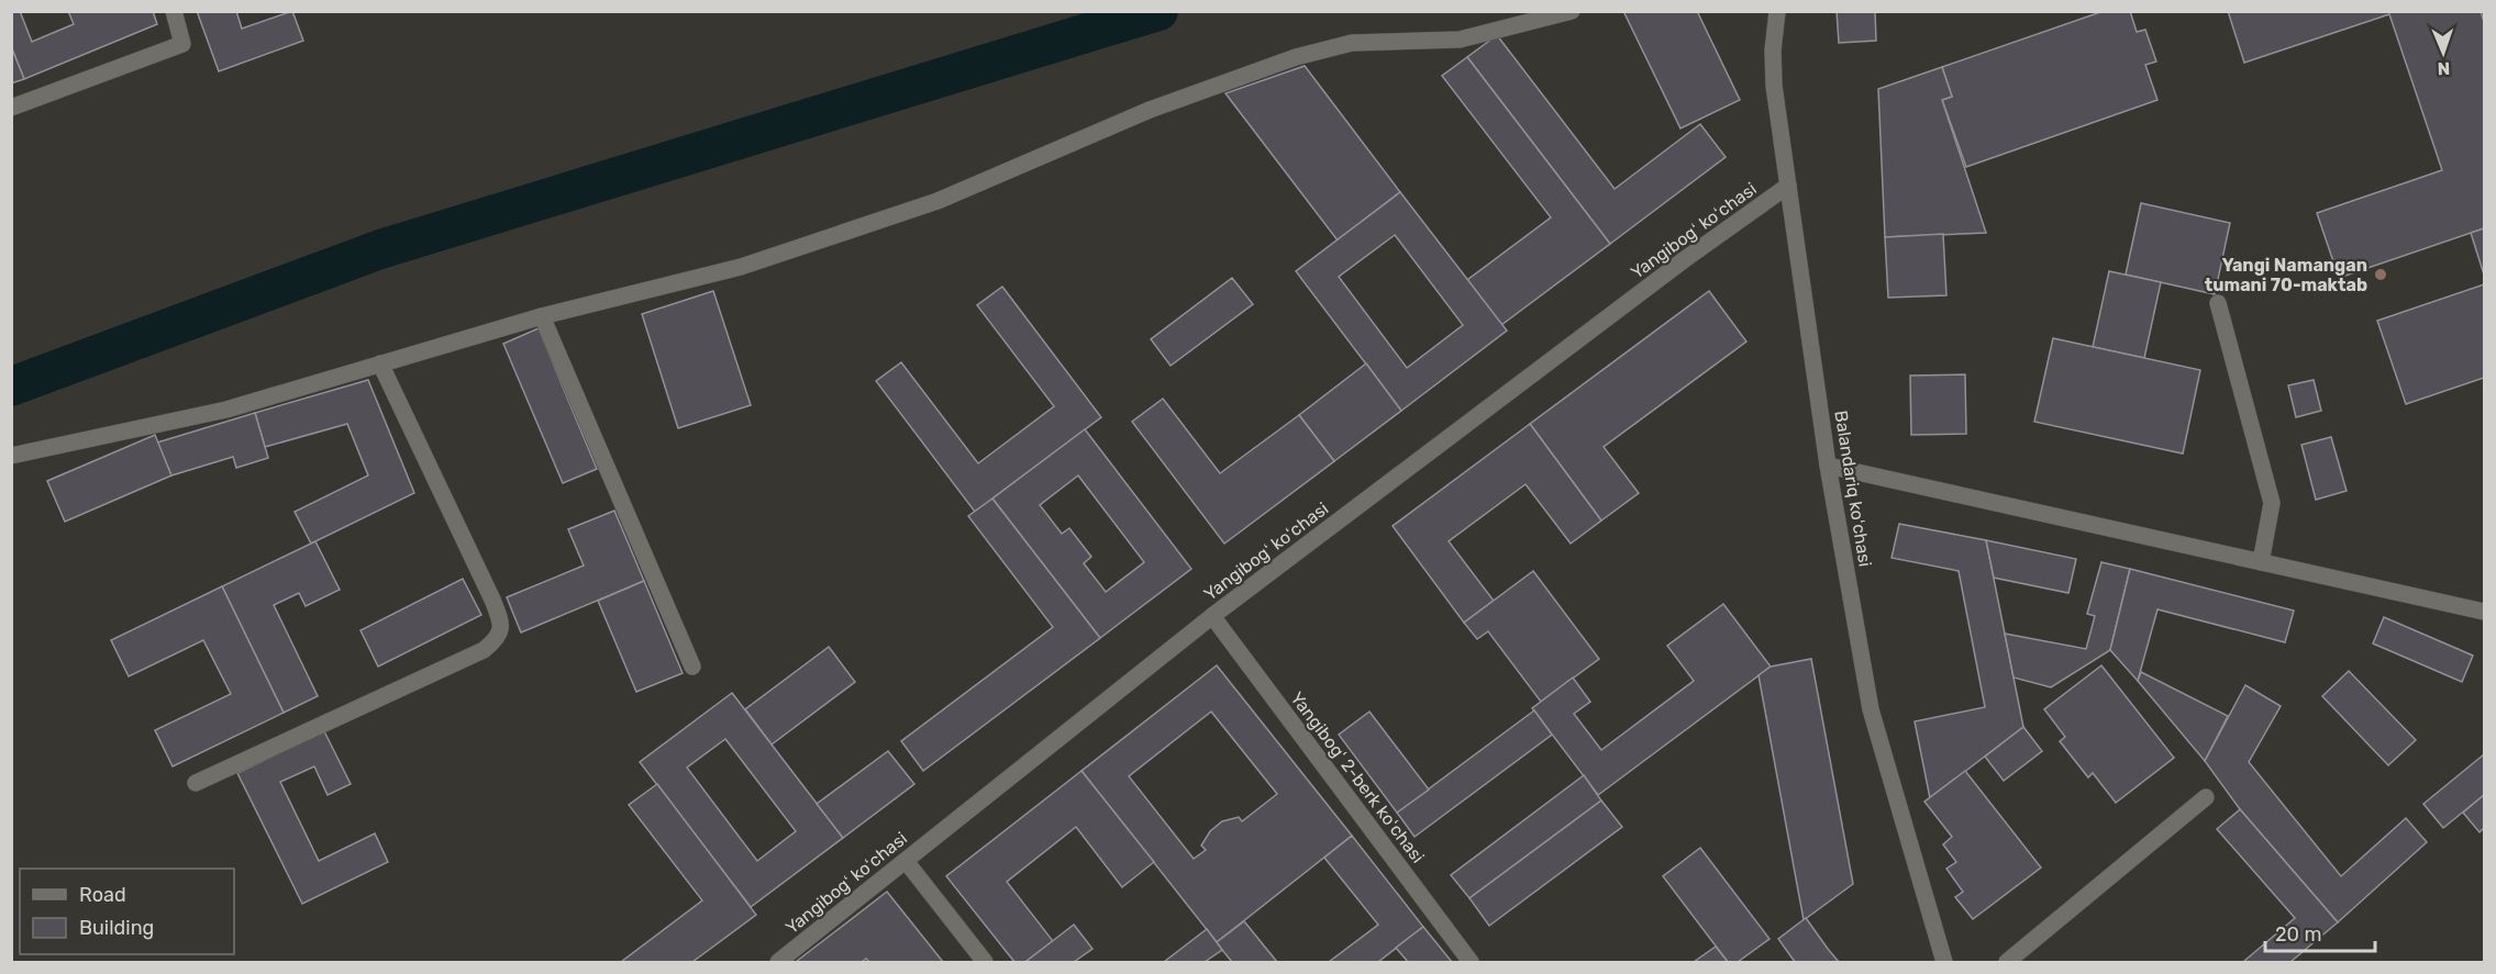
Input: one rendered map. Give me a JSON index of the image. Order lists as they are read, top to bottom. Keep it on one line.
{"streets":{"street":["Yangibogʻ koʻchasi","Balandariq koʻchasi","Yangibogʻ 2-berk koʻchasi"]},"crossings":[["Yangibogʻ koʻchasi","Balandariq koʻchasi"],["Yangibogʻ koʻchasi","Yangibogʻ 2-berk koʻchasi"]],"places":["Yangi Namangan tumani 70-maktab"],"legend":["Road","Building"],"scale_bar":"20 m","north":"bottom"}
